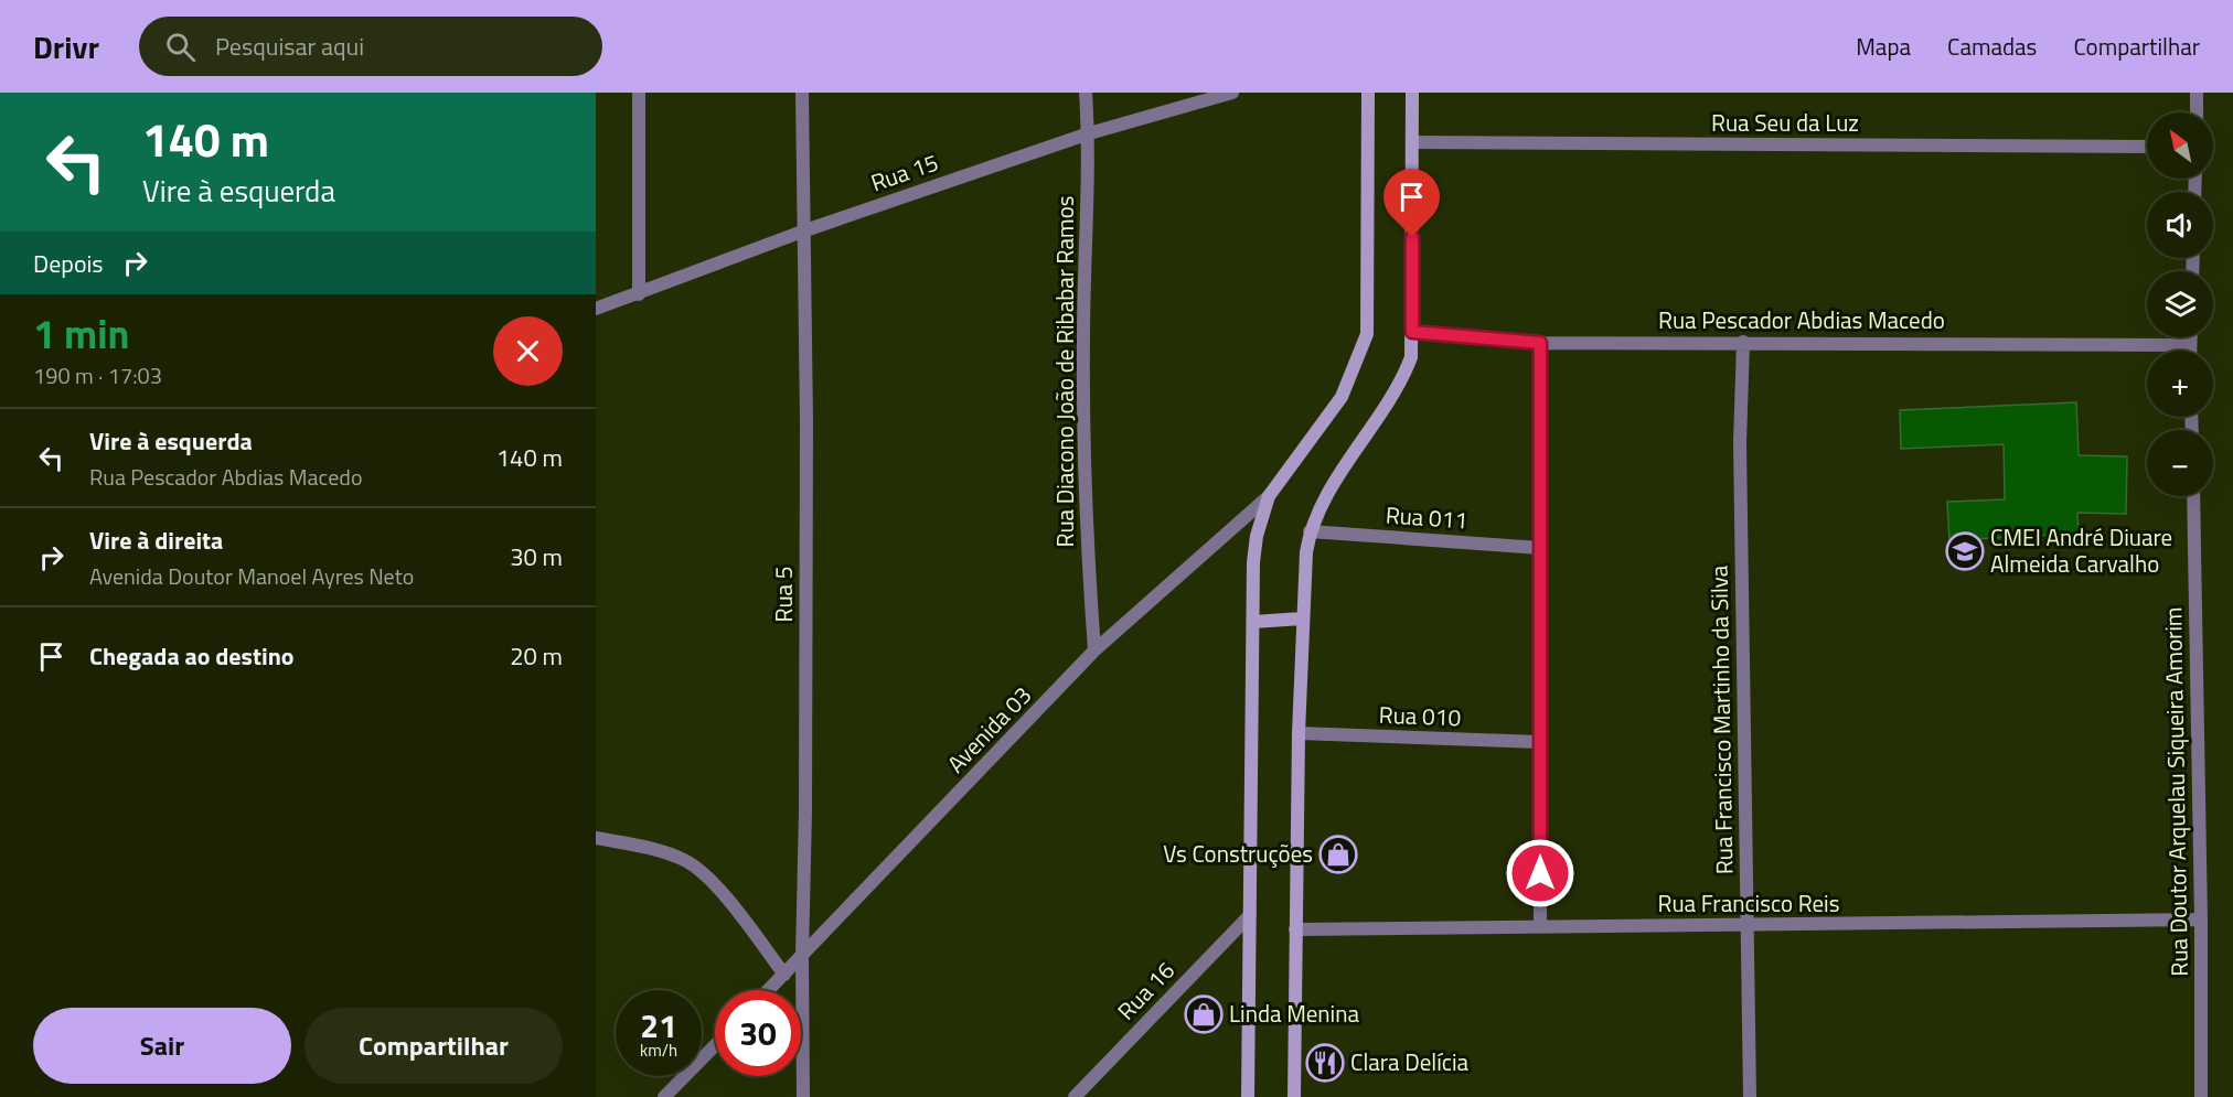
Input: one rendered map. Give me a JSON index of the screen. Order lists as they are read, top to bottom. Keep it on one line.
{"streets":{"street":["Rua Seu da Luz","Rua 15","Rua Pescador Abdias Macedo","Rua Diacono João de Ribabar Ramos","Rua 011","Rua 5","Rua 010","Rua Francisco Martinho da Silva","Avenida 03","Rua Doutor Arquelau Siqueira Amorim","Rua Francisco Reis","Rua 16"]},"crossings":[["Rua 15","Rua Diacono João de Ribabar Ramos"],["Rua 15","Rua 5"],["Rua Pescador Abdias Macedo","Rua Francisco Martinho da Silva"],["Rua Diacono João de Ribabar Ramos","Avenida 03"],["Rua 5","Avenida 03"],["Rua Francisco Martinho da Silva","Rua Francisco Reis"],["Rua Doutor Arquelau Siqueira Amorim","Rua Francisco Reis"]],"places":{"school or university":["CMEI André Diuare Almeida Carvalho"],"shop":["Vs Construções","Linda Menina"],"restaurant":["Clara Delícia"]},"north":"top left","page":{"header":"Drivr","search":"Pesquisar aqui","nav":["Mapa","Camadas","Compartilhar"],"turn":["140 m","Vire à esquerda"],"map_buttons":["+","−"],"then":"Depois","heading":["1 min","190 m · 17:03"],"list":[{"name":"Vire à esquerda","note":"Rua Pescador Abdias Macedo","value":"140 m"},{"name":"Vire à direita","note":"Avenida Doutor Manoel Ayres Neto","value":"30 m"},{"name":"Chegada ao destino","value":"20 m"}],"speed":"21 km/h","limit":"30","buttons":["Sair","Compartilhar"]}}
